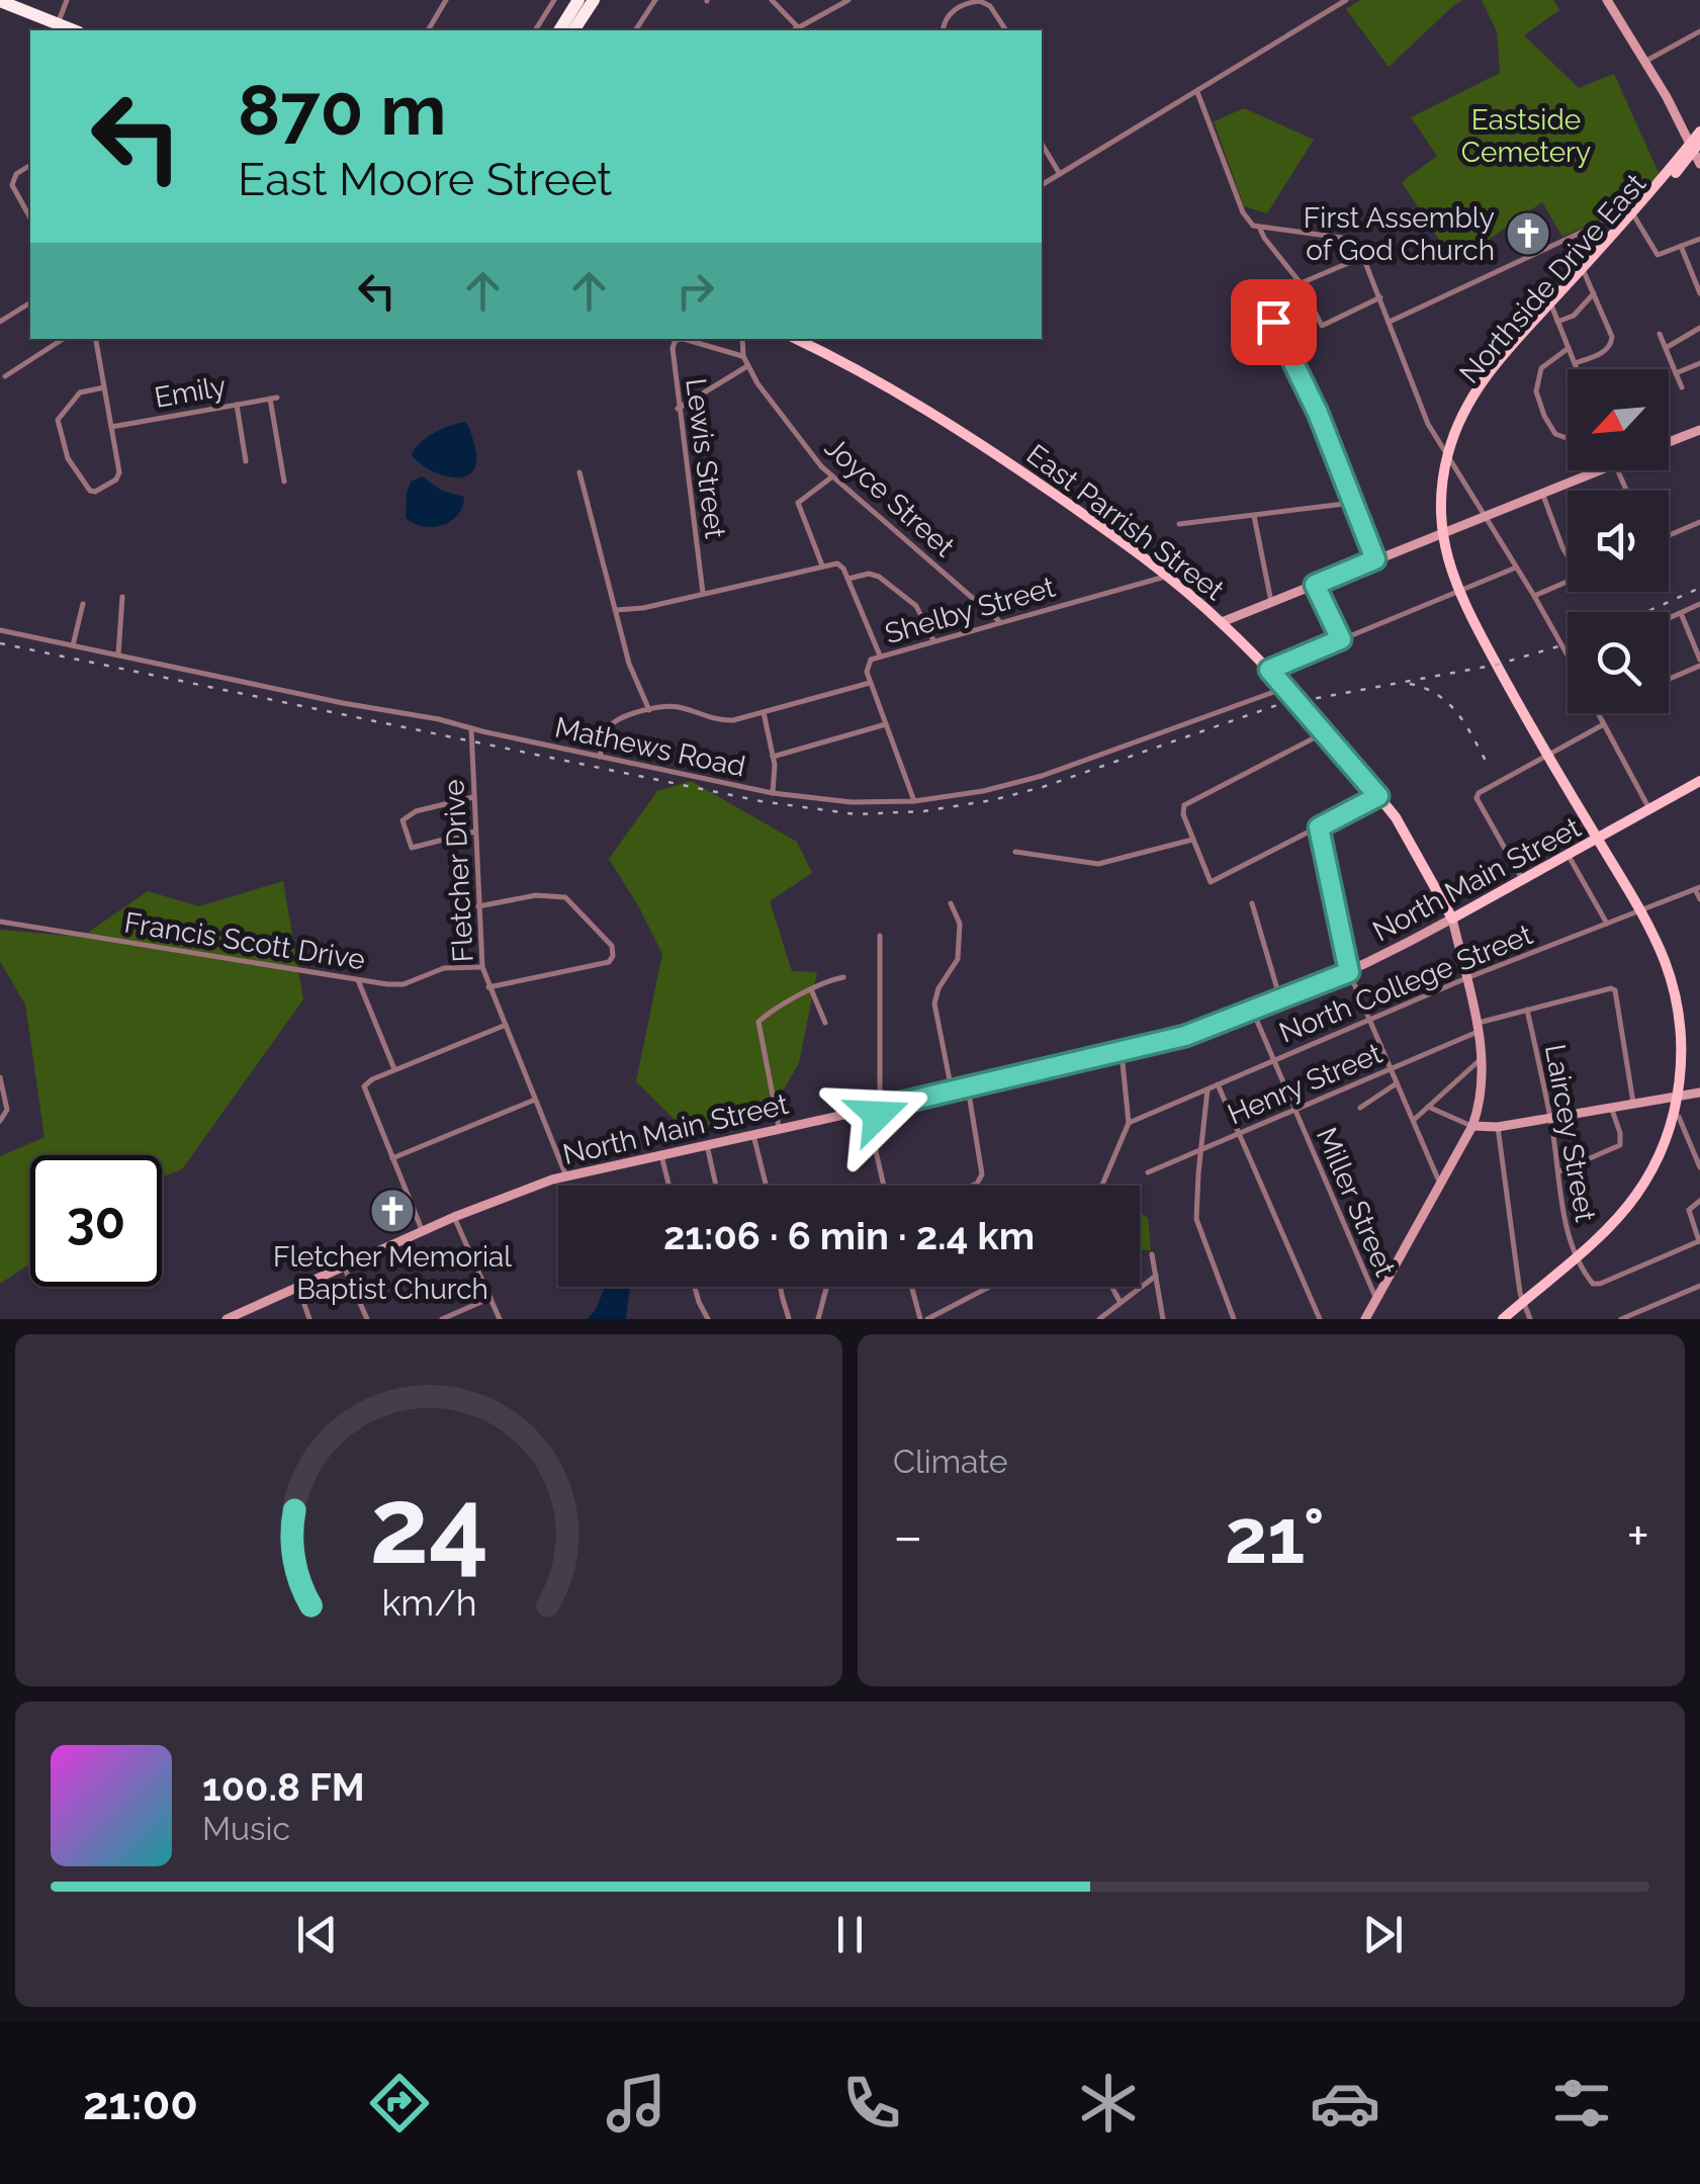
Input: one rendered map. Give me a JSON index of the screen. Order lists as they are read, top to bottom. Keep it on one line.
{"streets":{"main road":["Northside Drive East","East Parrish Street","North Main Street"],"street":["Emily","Lewis Street","Joyce Street","Shelby Street","Mathews Road","Fletcher Drive","Francis Scott Drive","North College Street","Henry Street","Laircey Street","Miller Street"]},"crossings":[["Northside Drive East","North Main Street"],["Northside Drive East","North College Street"],["Lewis Street","Joyce Street"],["Joyce Street","Shelby Street"],["East Parrish Street","Shelby Street"],["East Parrish Street","Mathews Road"],["East Parrish Street","North Main Street"],["Shelby Street","Mathews Road"],["Mathews Road","Fletcher Drive"],["Fletcher Drive","North Main Street"],["Fletcher Drive","Francis Scott Drive"],["North Main Street","Miller Street"],["North College Street","Miller Street"],["Henry Street","Laircey Street"],["Henry Street","Miller Street"]],"parks":["Eastside Cemetery"],"places":{"church":["First Assembly of God Church","Fletcher Memorial Baptist Church"]},"north":"bottom left","page":{"turn":["870 m","East Moore Street"],"limit":"30","trip":"21:06 · 6 min · 2.4 km","tile":"Climate","heat":["−","21°","+"],"song":["100.8 FM","Music"],"tabs":"21:00","gauge":["24","km/h"]}}
